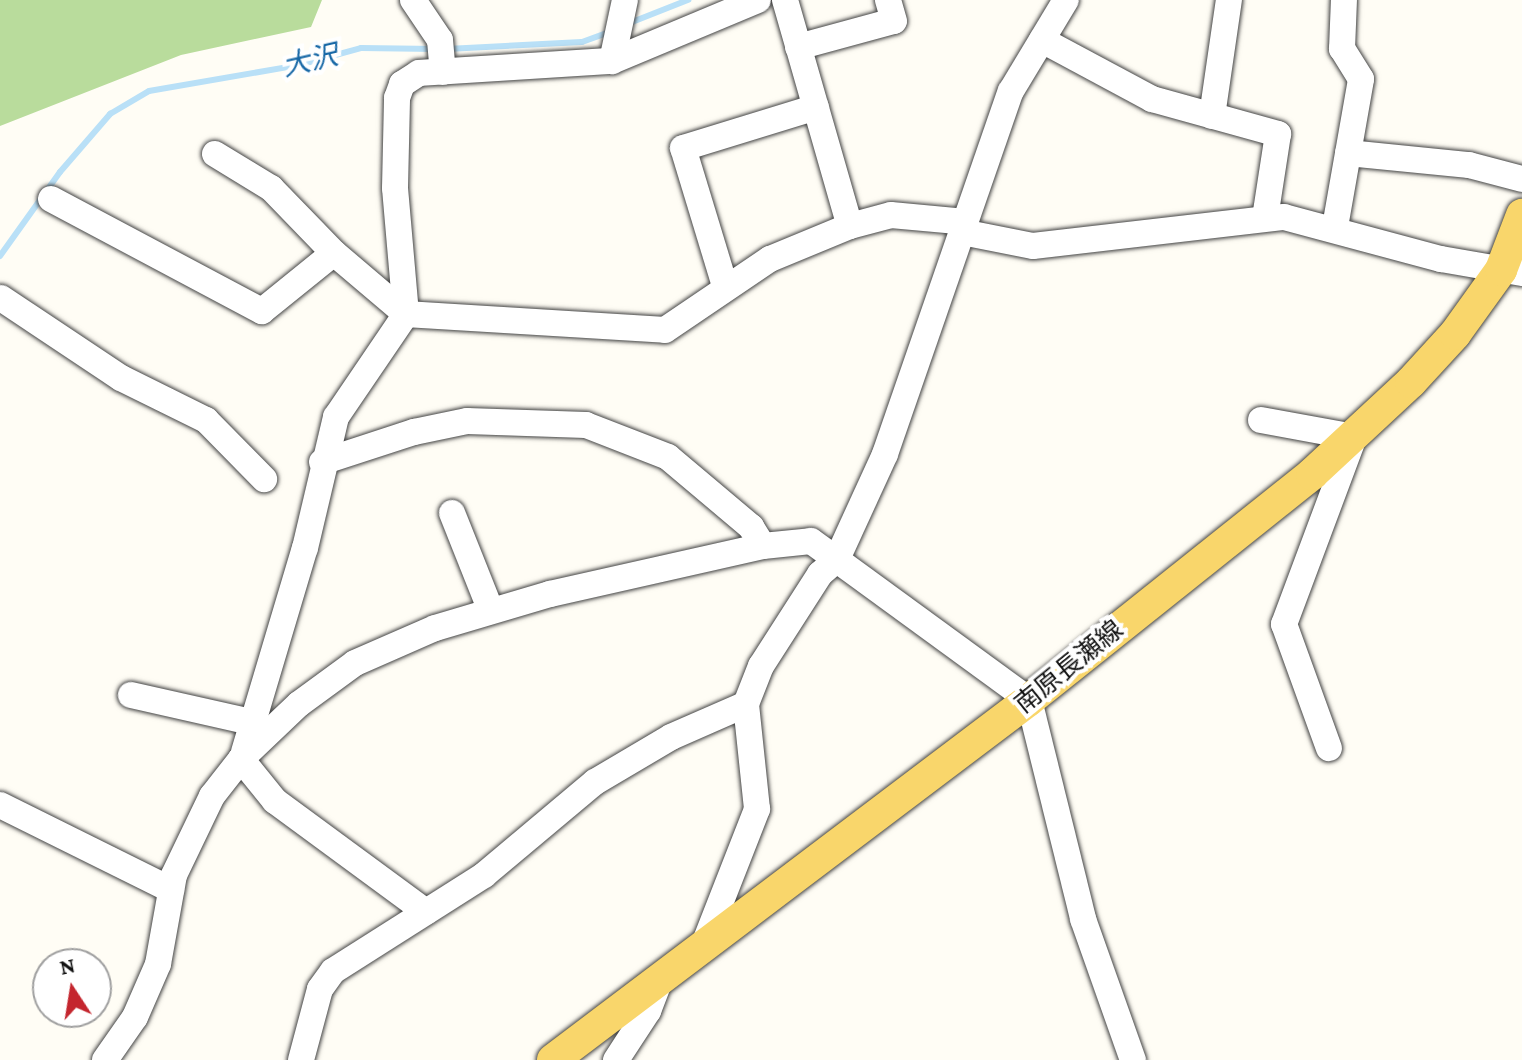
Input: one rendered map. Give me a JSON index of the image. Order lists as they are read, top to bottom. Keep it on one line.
{"streets":{"main road":["南原長瀬線"]},"water":["大沢"],"north":"top"}
